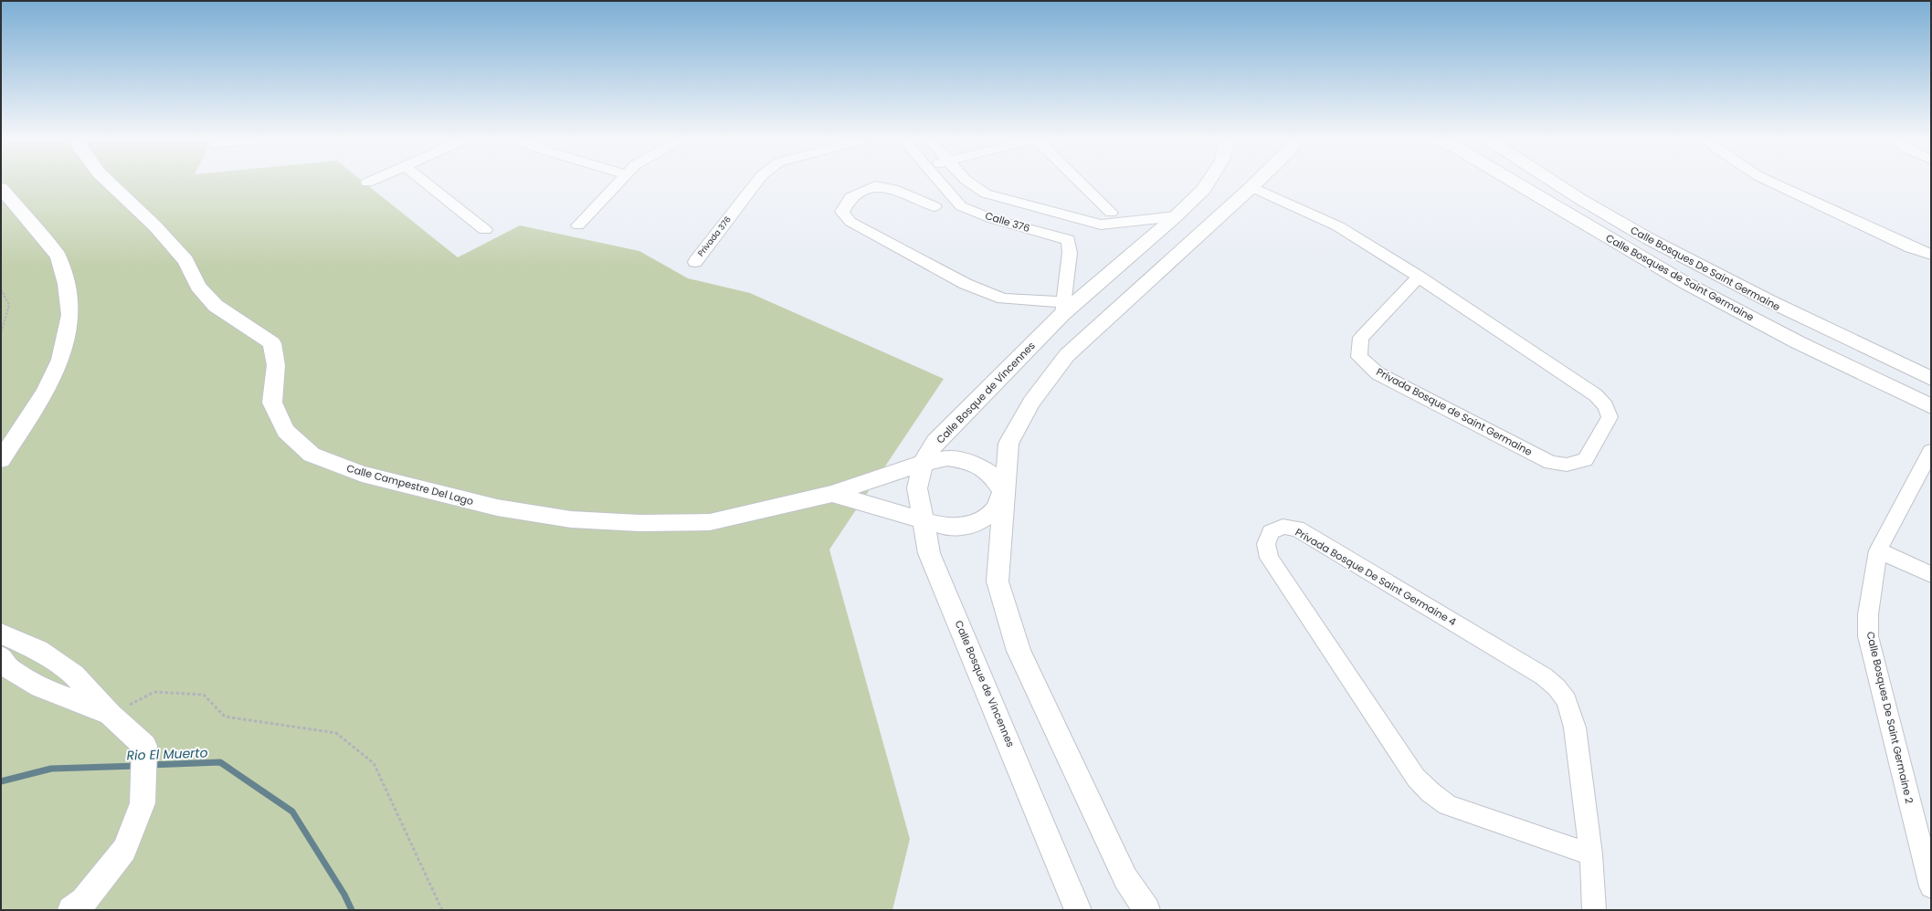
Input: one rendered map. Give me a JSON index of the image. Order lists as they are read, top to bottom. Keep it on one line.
{"streets":{"main road":["Calle Bosques De Saint Germaine","Calle Bosques de Saint Germaine","Calle Bosque de Vincennes","Calle Campestre Del Lago"],"street":["Calle 376","Privada 376","Privada Bosque de Saint Germaine","Privada Bosque De Saint Germaine 4","Calle Bosques De Saint Germaine 2"]},"crossings":[["Calle 376","Calle Bosque de Vincennes"],["Calle Bosque de Vincennes","Calle Campestre Del Lago"]],"water":["Rio El Muerto"]}
